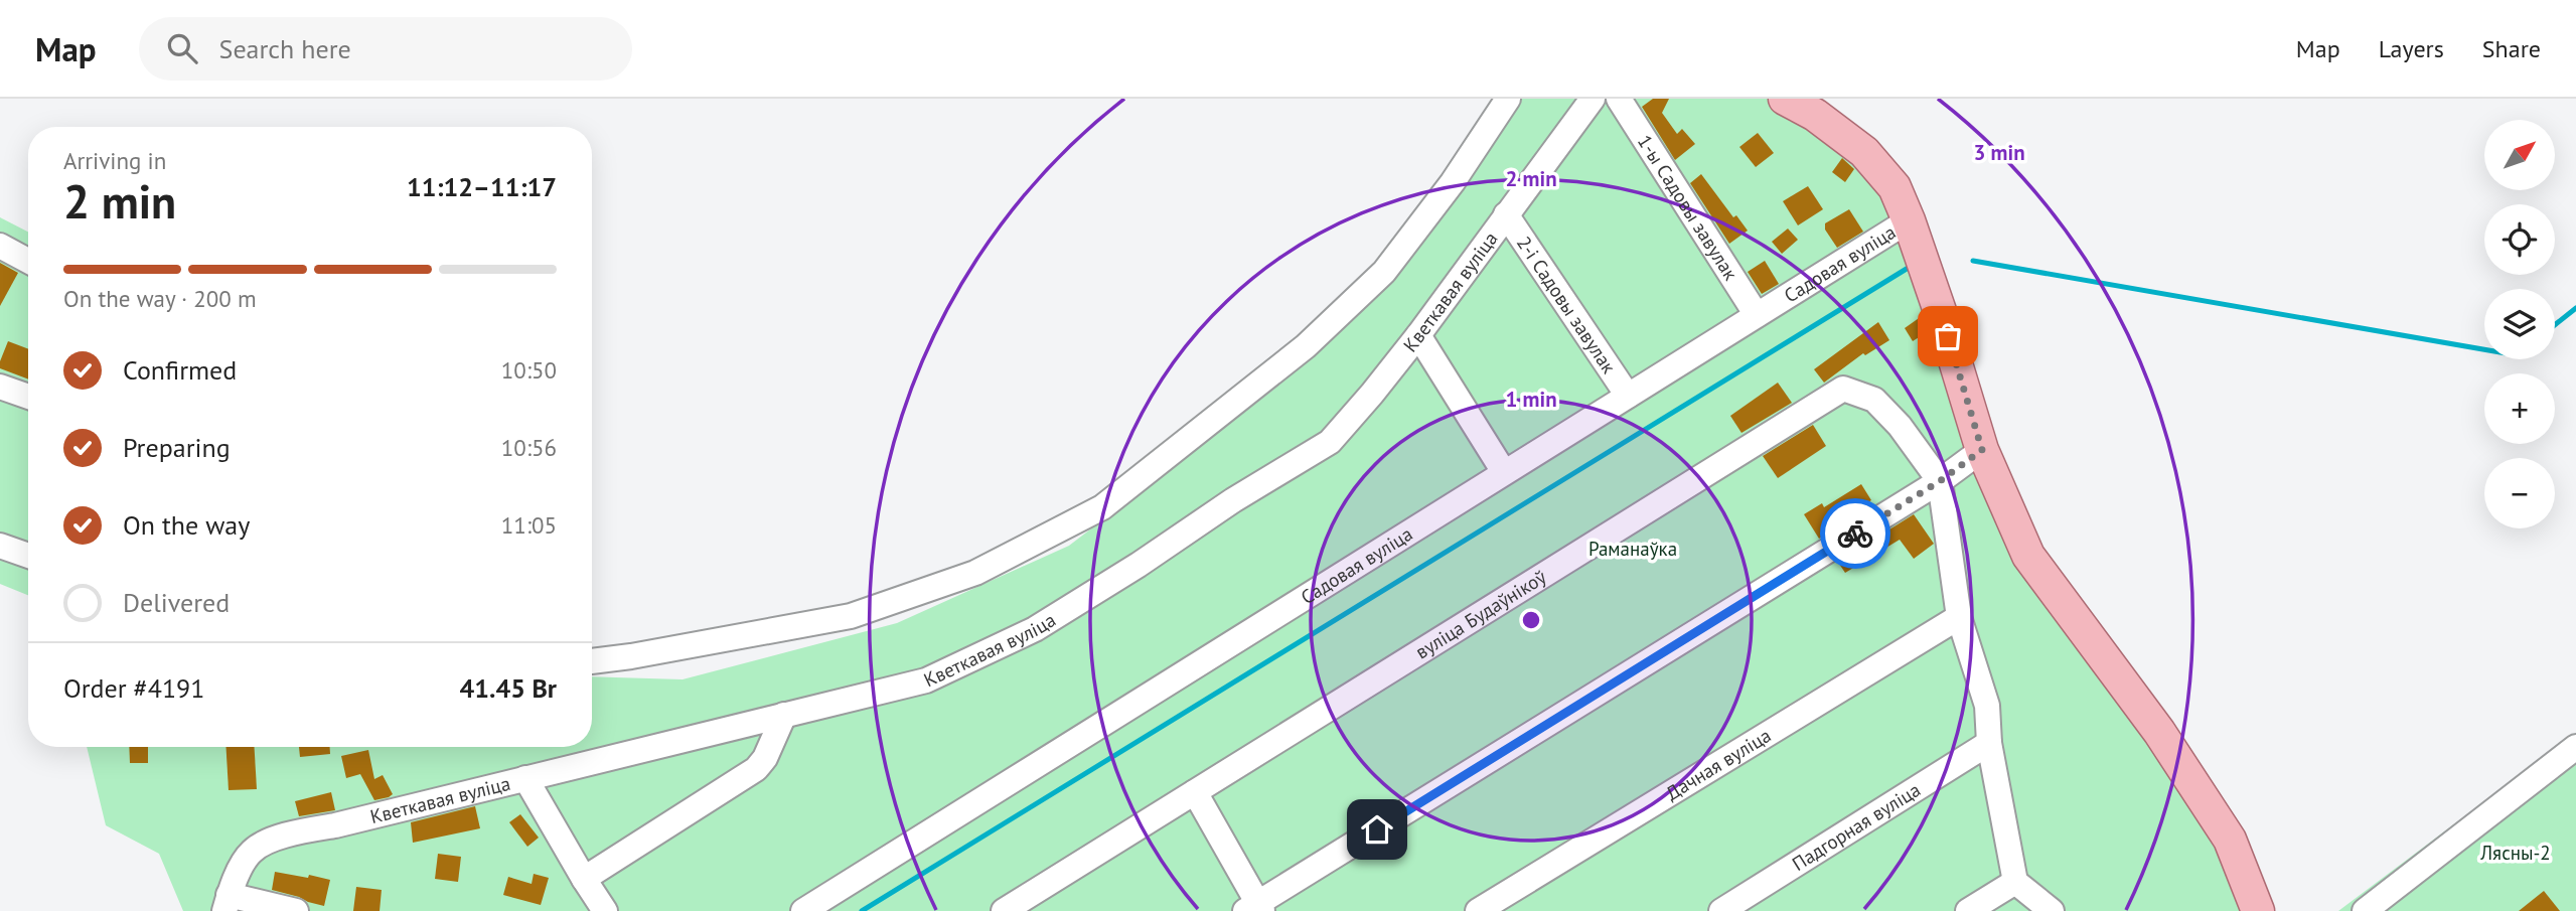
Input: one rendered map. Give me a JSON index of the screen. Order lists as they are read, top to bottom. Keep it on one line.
{"streets":{"street":["1-ы Садовы завулак","Садовая вуліца","Кветкавая вуліца","2-і Садовы завулак","вуліца Будаўнікоў","Дачная вуліца","Падгорная вуліца"]},"crossings":[["1-ы Садовы завулак","Садовая вуліца"],["Садовая вуліца","2-і Садовы завулак"],["Кветкавая вуліца","2-і Садовы завулак"]],"parks":["Раманаўка","Лясны-2"],"north":"top right","page":{"header":"Map","search":"Search here","nav":["Map","Layers","Share"],"map_buttons":["+","−"],"heading":["2 min","Arriving in","11:12–11:17"],"panel":["Order #4191","41.45 Br"],"bar":"On the way · 200 m","list":[["Confirmed","10:50"],["Preparing","10:56"],["On the way","11:05"],"Delivered"]},"rings":["3 min","2 min","1 min"]}
